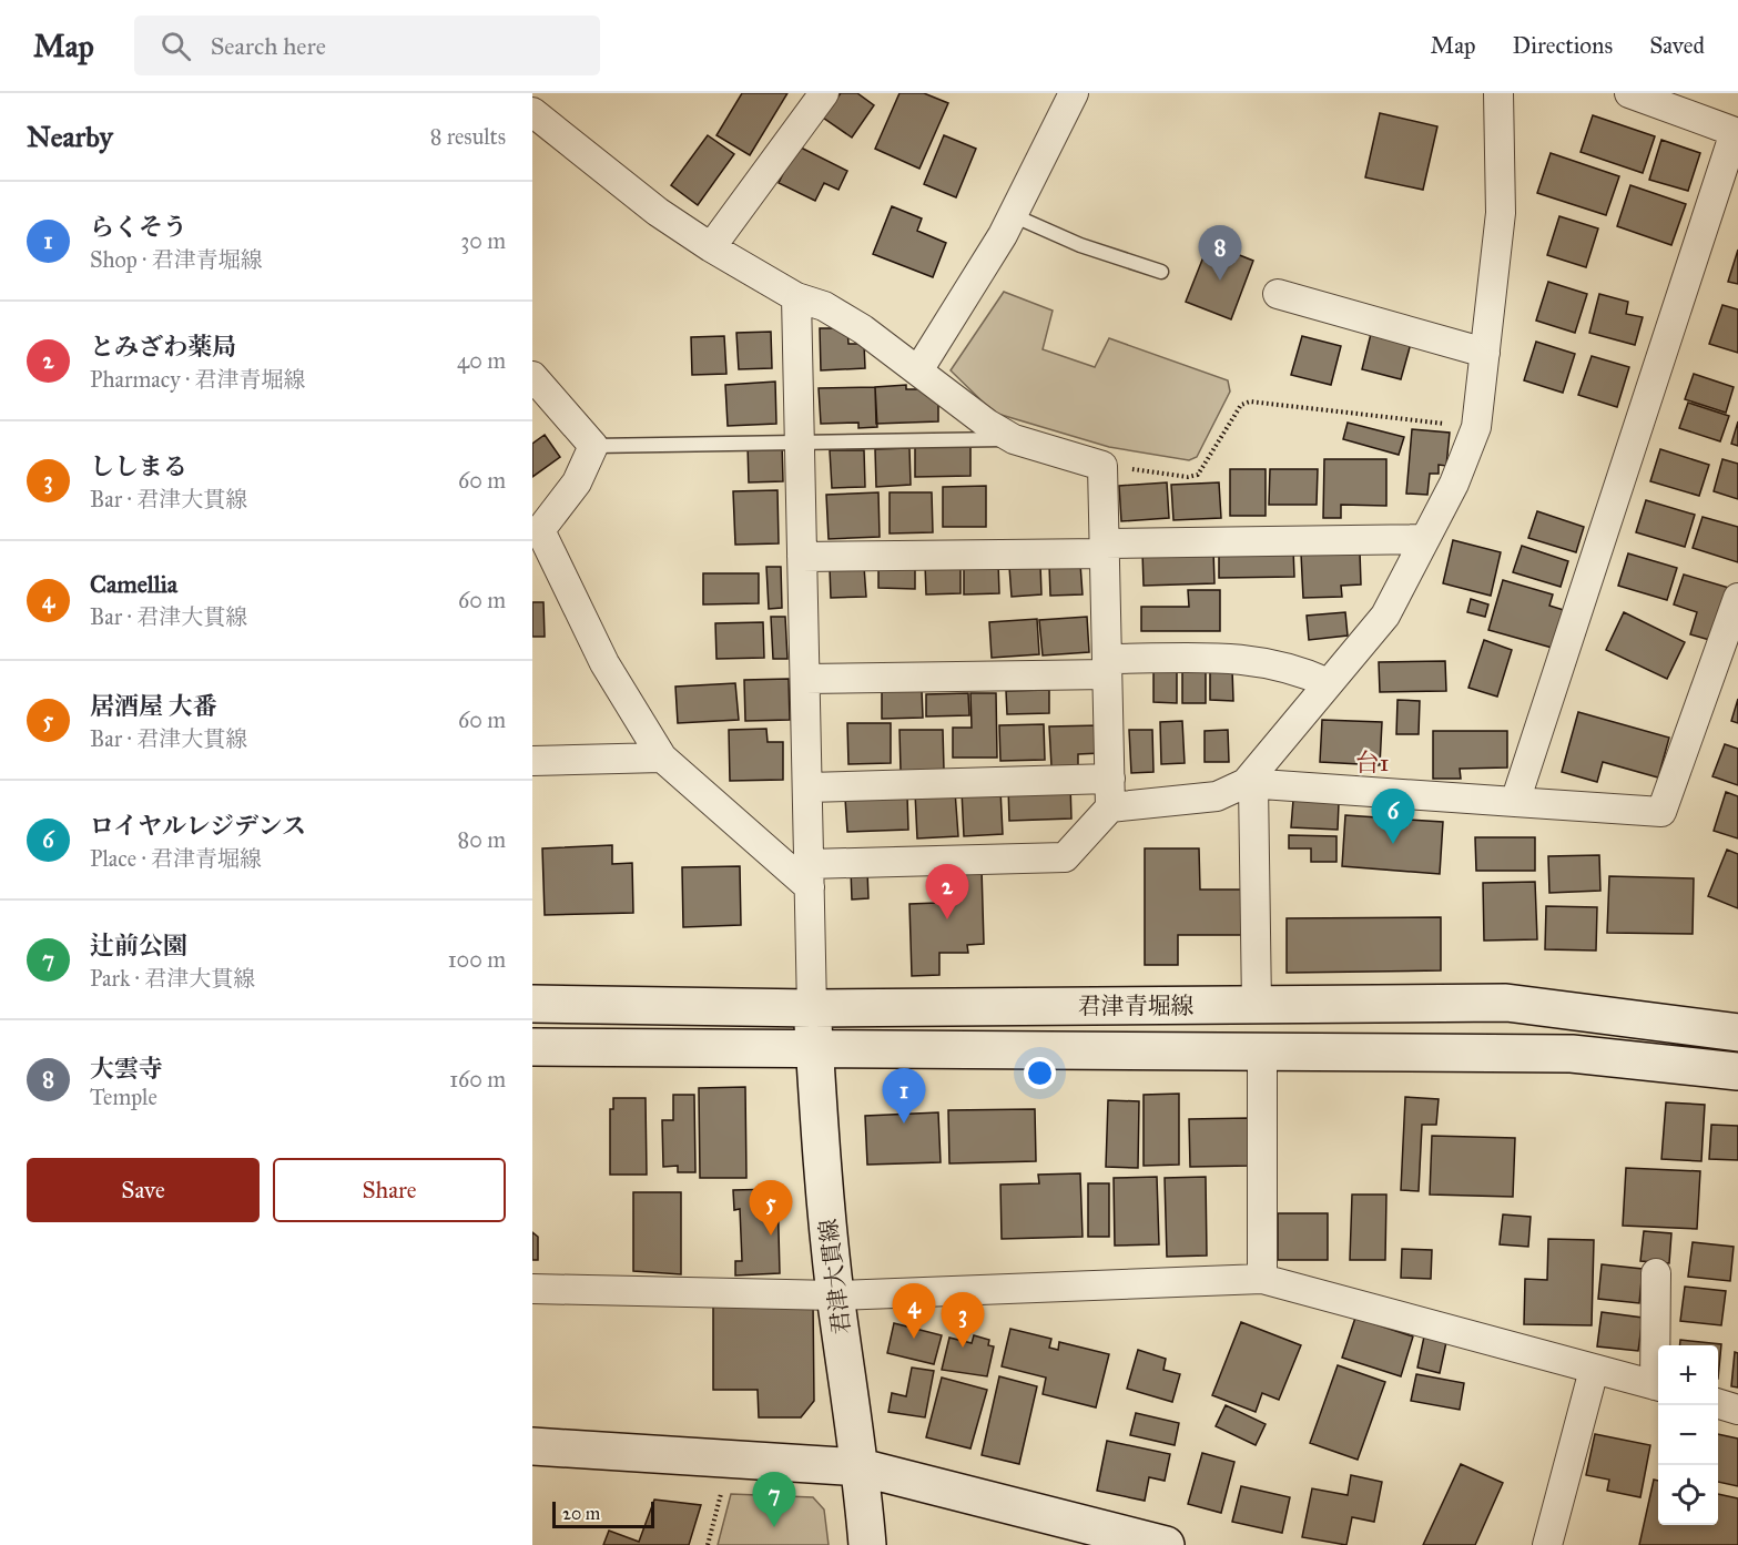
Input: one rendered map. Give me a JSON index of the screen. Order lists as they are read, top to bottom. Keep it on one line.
{"streets":{"main road":["君津青堀線","君津大貫線"]},"crossings":[["君津青堀線","君津大貫線"]],"districts":["台1"],"scale_bar":"20 m","page":{"header":"Map","search":"Search here","nav":["Map","Directions","Saved"],"heading":["Nearby","8 results"],"list":[{"mark":"1","name":"らくそう","note":"Shop · 君津青堀線","value":"30 m"},{"mark":"2","name":"とみざわ薬局","note":"Pharmacy · 君津青堀線","value":"40 m"},{"mark":"3","name":"ししまる","note":"Bar · 君津大貫線","value":"60 m"},{"mark":"4","name":"Camellia","note":"Bar · 君津大貫線","value":"60 m"},{"mark":"5","name":"居酒屋 大番","note":"Bar · 君津大貫線","value":"60 m"},{"mark":"6","name":"ロイヤルレジデンス","note":"Place · 君津青堀線","value":"80 m"},{"mark":"7","name":"辻前公園","note":"Park · 君津大貫線","value":"100 m"},{"mark":"8","name":"大雲寺","note":"Temple","value":"160 m"}],"pins":["8","6","2","1","5","4","3","7"],"buttons":["Save","Share"],"map_buttons":["+","−"],"scale":"20 m"}}
